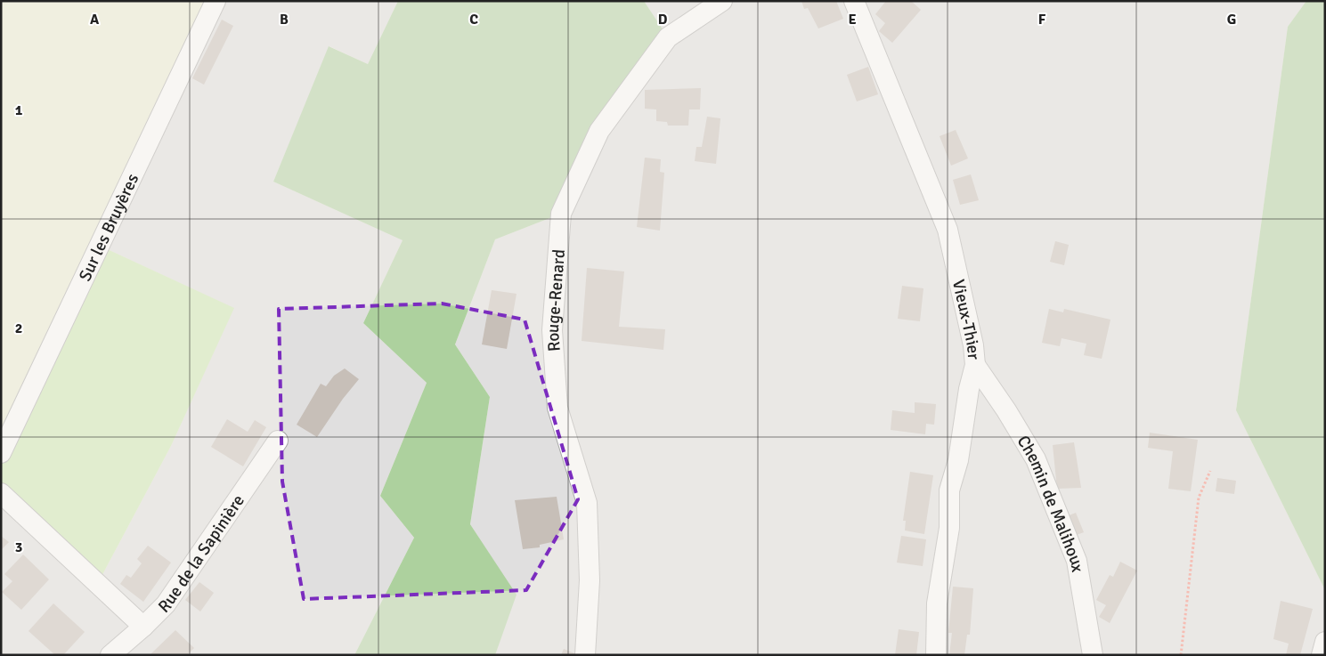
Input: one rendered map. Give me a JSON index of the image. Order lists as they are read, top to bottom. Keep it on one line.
{"streets":{"street":["Sur les Bruyères","Rouge-Renard","Vieux-Thier","Chemin de Malihoux","Rue de la Sapinière"]},"crossings":[["Vieux-Thier","Chemin de Malihoux"]],"grid":{"columns":["A","B","C","D","E","F","G"],"rows":["1","2","3"]}}
